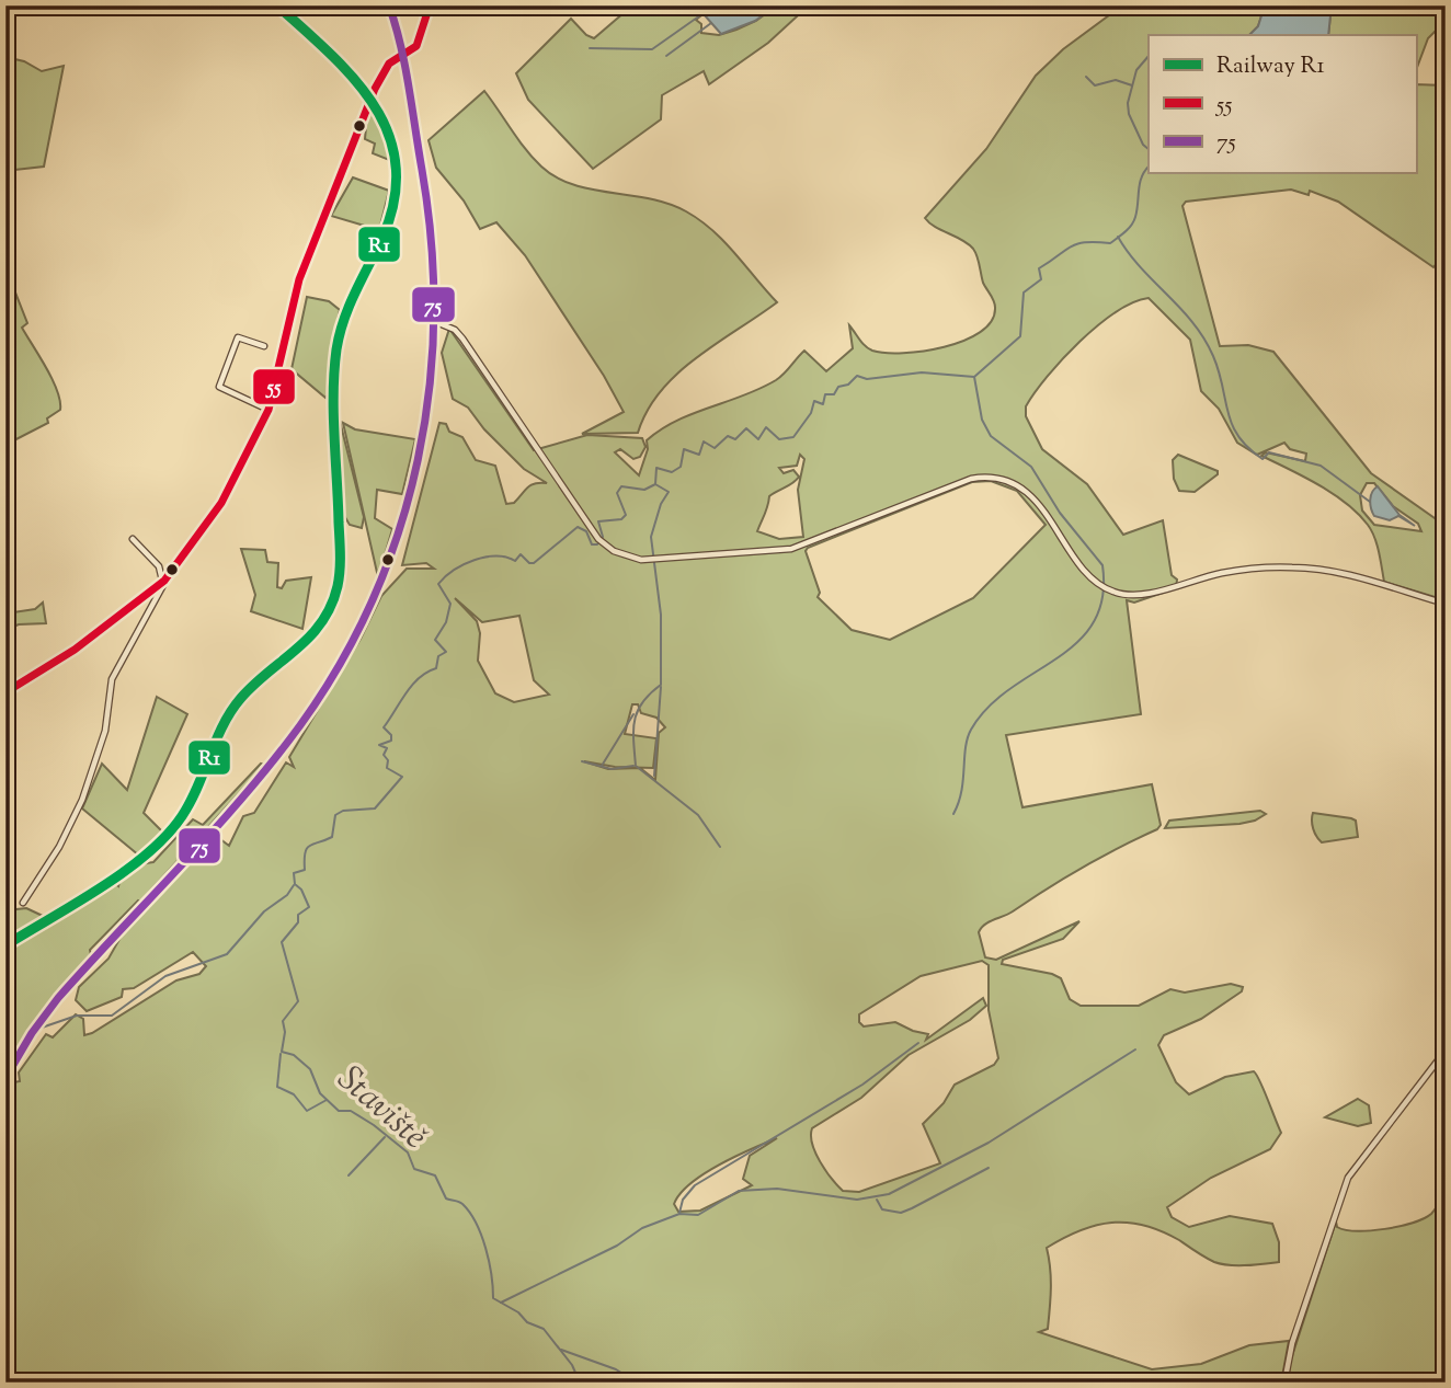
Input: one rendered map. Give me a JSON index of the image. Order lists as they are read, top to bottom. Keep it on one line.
{"water":["Staviště"],"lines":["rail line R1","transit line 55","transit line 75"],"legend":["Railway R1","55","75"]}
